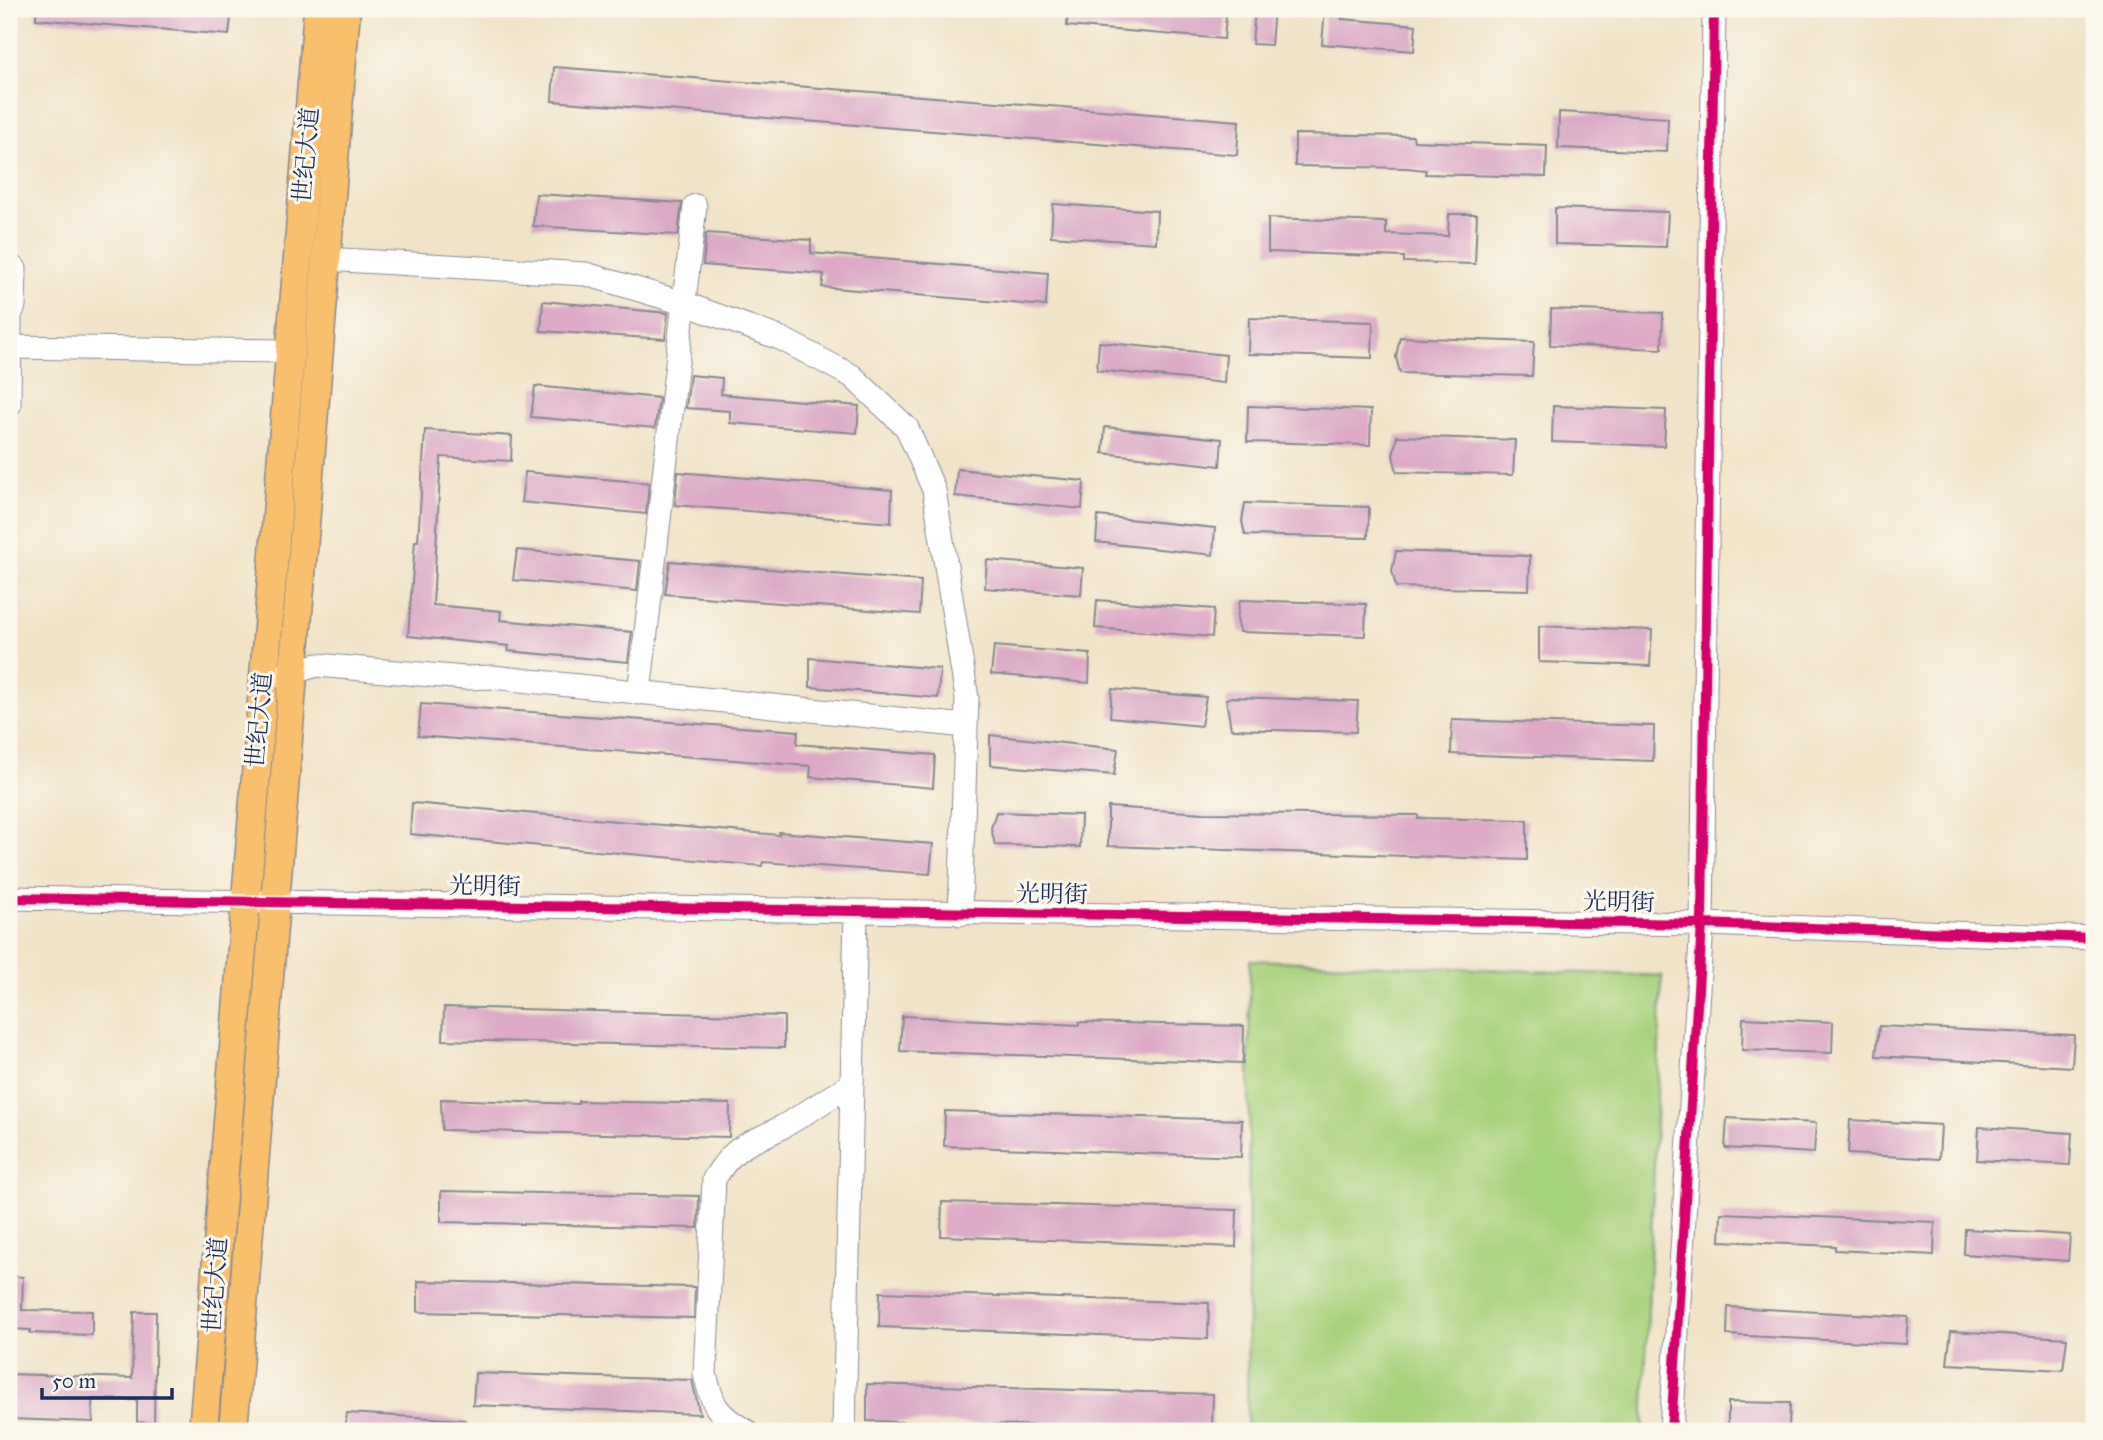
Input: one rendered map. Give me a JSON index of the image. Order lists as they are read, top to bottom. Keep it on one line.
{"streets":{"main road":["世纪大道"],"street":["光明街"]},"crossings":[["世纪大道","光明街"]],"scale_bar":"50 m"}
